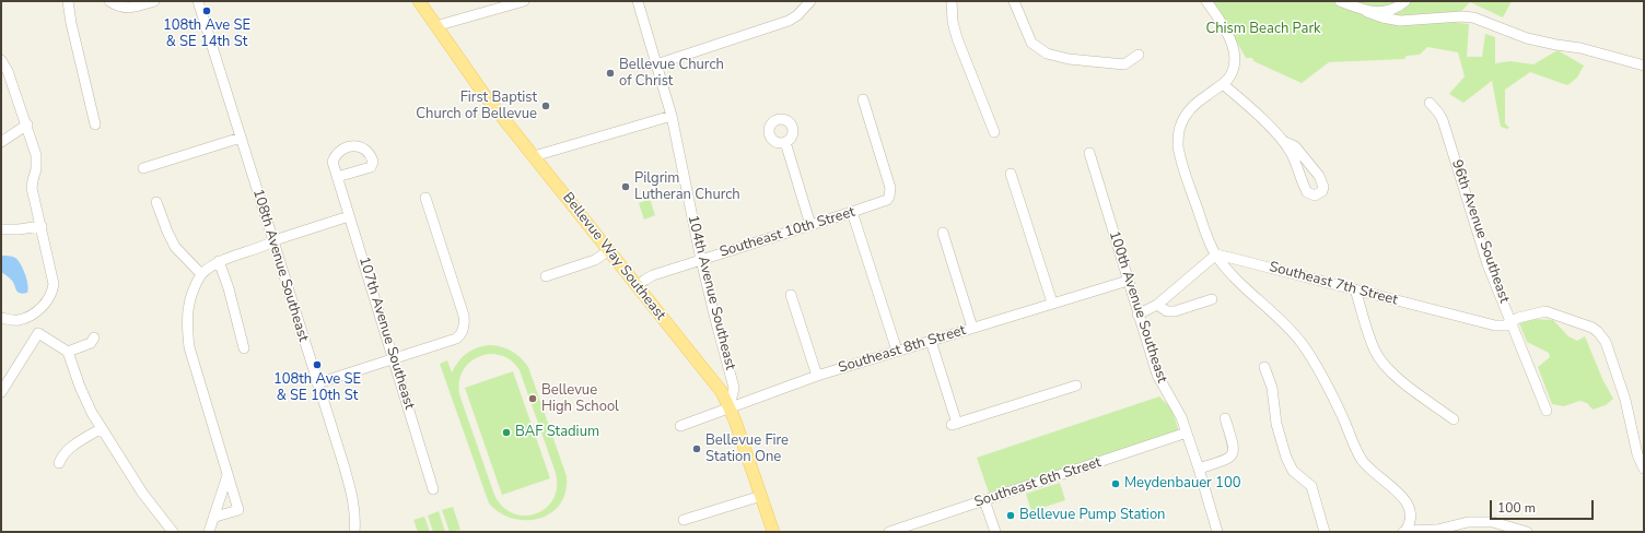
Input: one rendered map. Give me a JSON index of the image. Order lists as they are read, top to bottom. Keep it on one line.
{"streets":{"main road":["Bellevue Way Southeast"],"street":["96th Avenue Southeast","Southeast 10th Street","108th Avenue Southeast","Southeast 7th Street","104th Avenue Southeast","100th Avenue Southeast","107th Avenue Southeast","Southeast 8th Street","Southeast 6th Street"]},"crossings":[["96th Avenue Southeast","Southeast 7th Street"],["Southeast 10th Street","Bellevue Way Southeast"],["Southeast 10th Street","104th Avenue Southeast"],["Bellevue Way Southeast","104th Avenue Southeast"],["Bellevue Way Southeast","Southeast 8th Street"],["104th Avenue Southeast","Southeast 8th Street"],["100th Avenue Southeast","Southeast 8th Street"],["100th Avenue Southeast","Southeast 6th Street"]],"parks":["Chism Beach Park"],"places":["108th Ave SE & SE 14th St","Bellevue Church of Christ","First Baptist Church of Bellevue","Pilgrim Lutheran Church","108th Ave SE & SE 10th St","Bellevue High School","BAF Stadium","Bellevue Fire Station One","Meydenbauer 100","Bellevue Pump Station"],"scale_bar":"100 m"}
